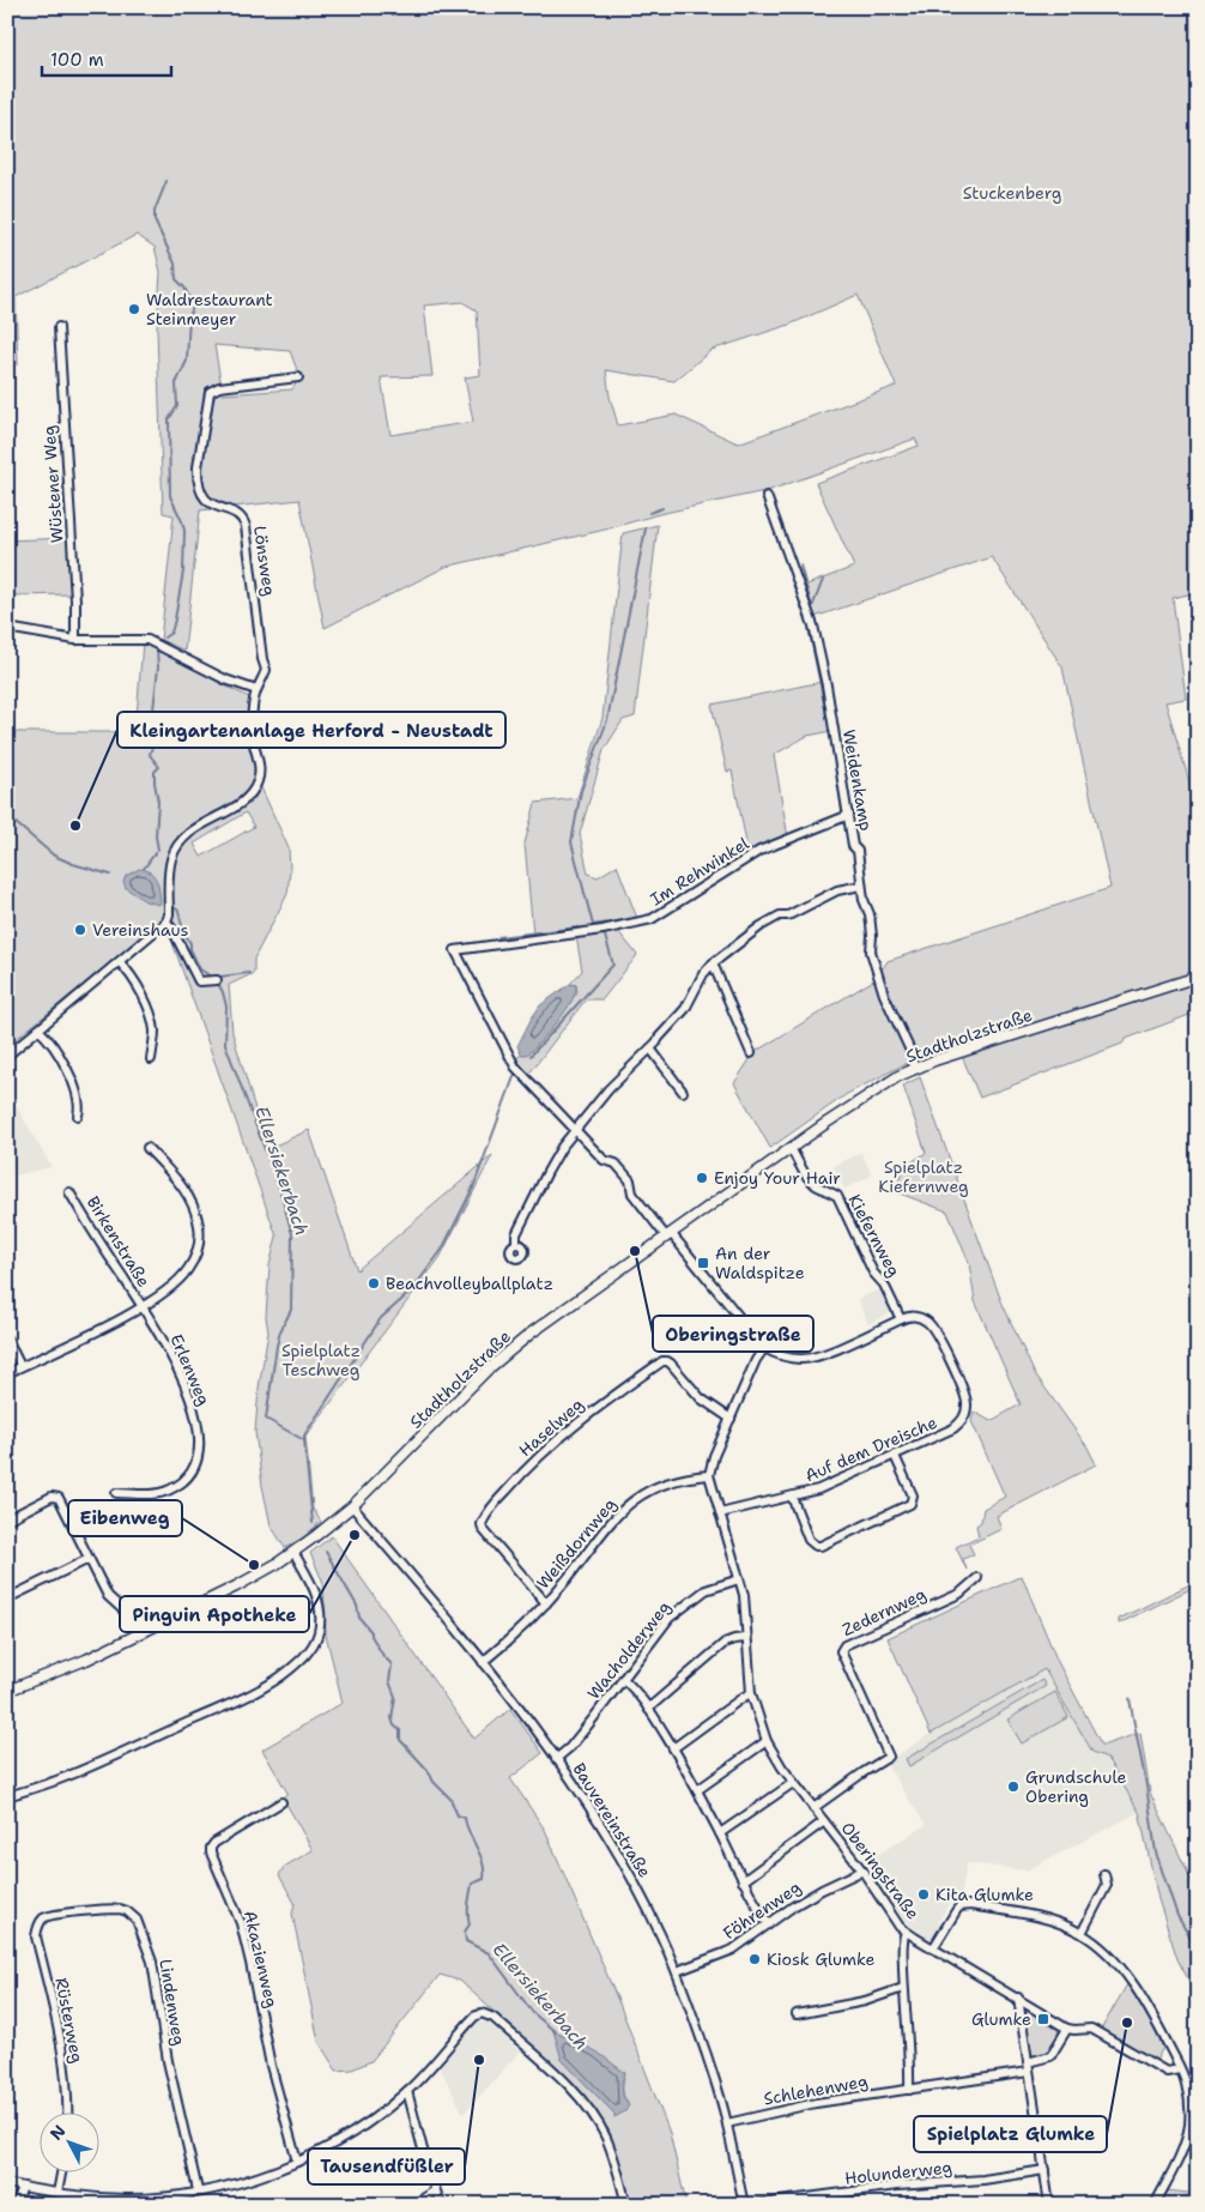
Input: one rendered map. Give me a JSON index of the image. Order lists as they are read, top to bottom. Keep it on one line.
{"streets":{"street":["Wüstener Weg","Lönsweg","Weidenkamp","Im Rehwinkel","Stadtholzstraße","Kiefernweg","Birkenstraße","Erlenweg","Haselweg","Auf dem Dreische","Weißdornweg","Zedernweg","Wacholderweg","Bauvereinstraße","Oberingstraße","Föhrenweg","Akazienweg","Lindenweg","Rüsterweg","Schlehenweg","Holunderweg"]},"crossings":[["Weidenkamp","Im Rehwinkel"],["Weidenkamp","Stadtholzstraße"],["Stadtholzstraße","Kiefernweg"],["Stadtholzstraße","Bauvereinstraße"],["Kiefernweg","Auf dem Dreische"],["Birkenstraße","Erlenweg"],["Haselweg","Weißdornweg"],["Auf dem Dreische","Oberingstraße"],["Weißdornweg","Bauvereinstraße"],["Weißdornweg","Oberingstraße"],["Zedernweg","Oberingstraße"],["Wacholderweg","Bauvereinstraße"],["Wacholderweg","Oberingstraße"],["Bauvereinstraße","Föhrenweg"],["Bauvereinstraße","Schlehenweg"],["Oberingstraße","Föhrenweg"],["Lindenweg","Rüsterweg"]],"water":["Ellersiekerbach"],"parks":["Stuckenberg","Spielplatz Kiefernweg","Spielplatz Teschweg"],"places":{"other":["Waldrestaurant Steinmeyer","Kleingartenanlage Herford - Neustadt","Vereinshaus","Enjoy Your Hair","Oberingstraße","Beachvolleyballplatz","Pinguin Apotheke","Eibenweg","Grundschule Obering","Kita Glumke","Kiosk Glumke","Spielplatz Glumke","Tausendfüßler"],"transit":["An der Waldspitze","Glumke"]},"scale_bar":"100 m","north":"top left"}
